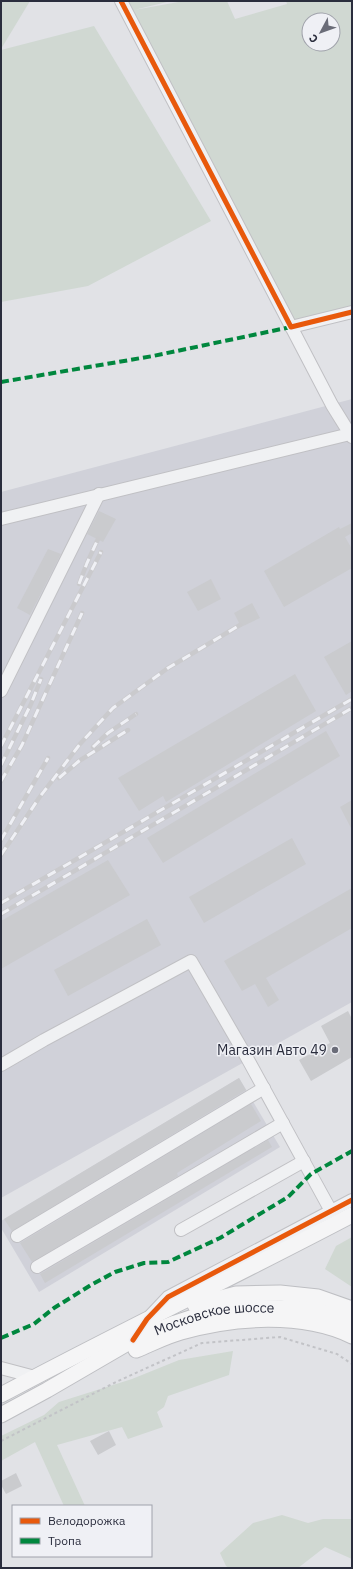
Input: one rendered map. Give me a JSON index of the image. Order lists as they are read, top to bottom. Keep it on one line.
{"streets":{"main road":["Московское шоссе"]},"places":["Магазин Авто 49"],"legend":["Велодорожка","Тропа"],"north":"bottom left"}
